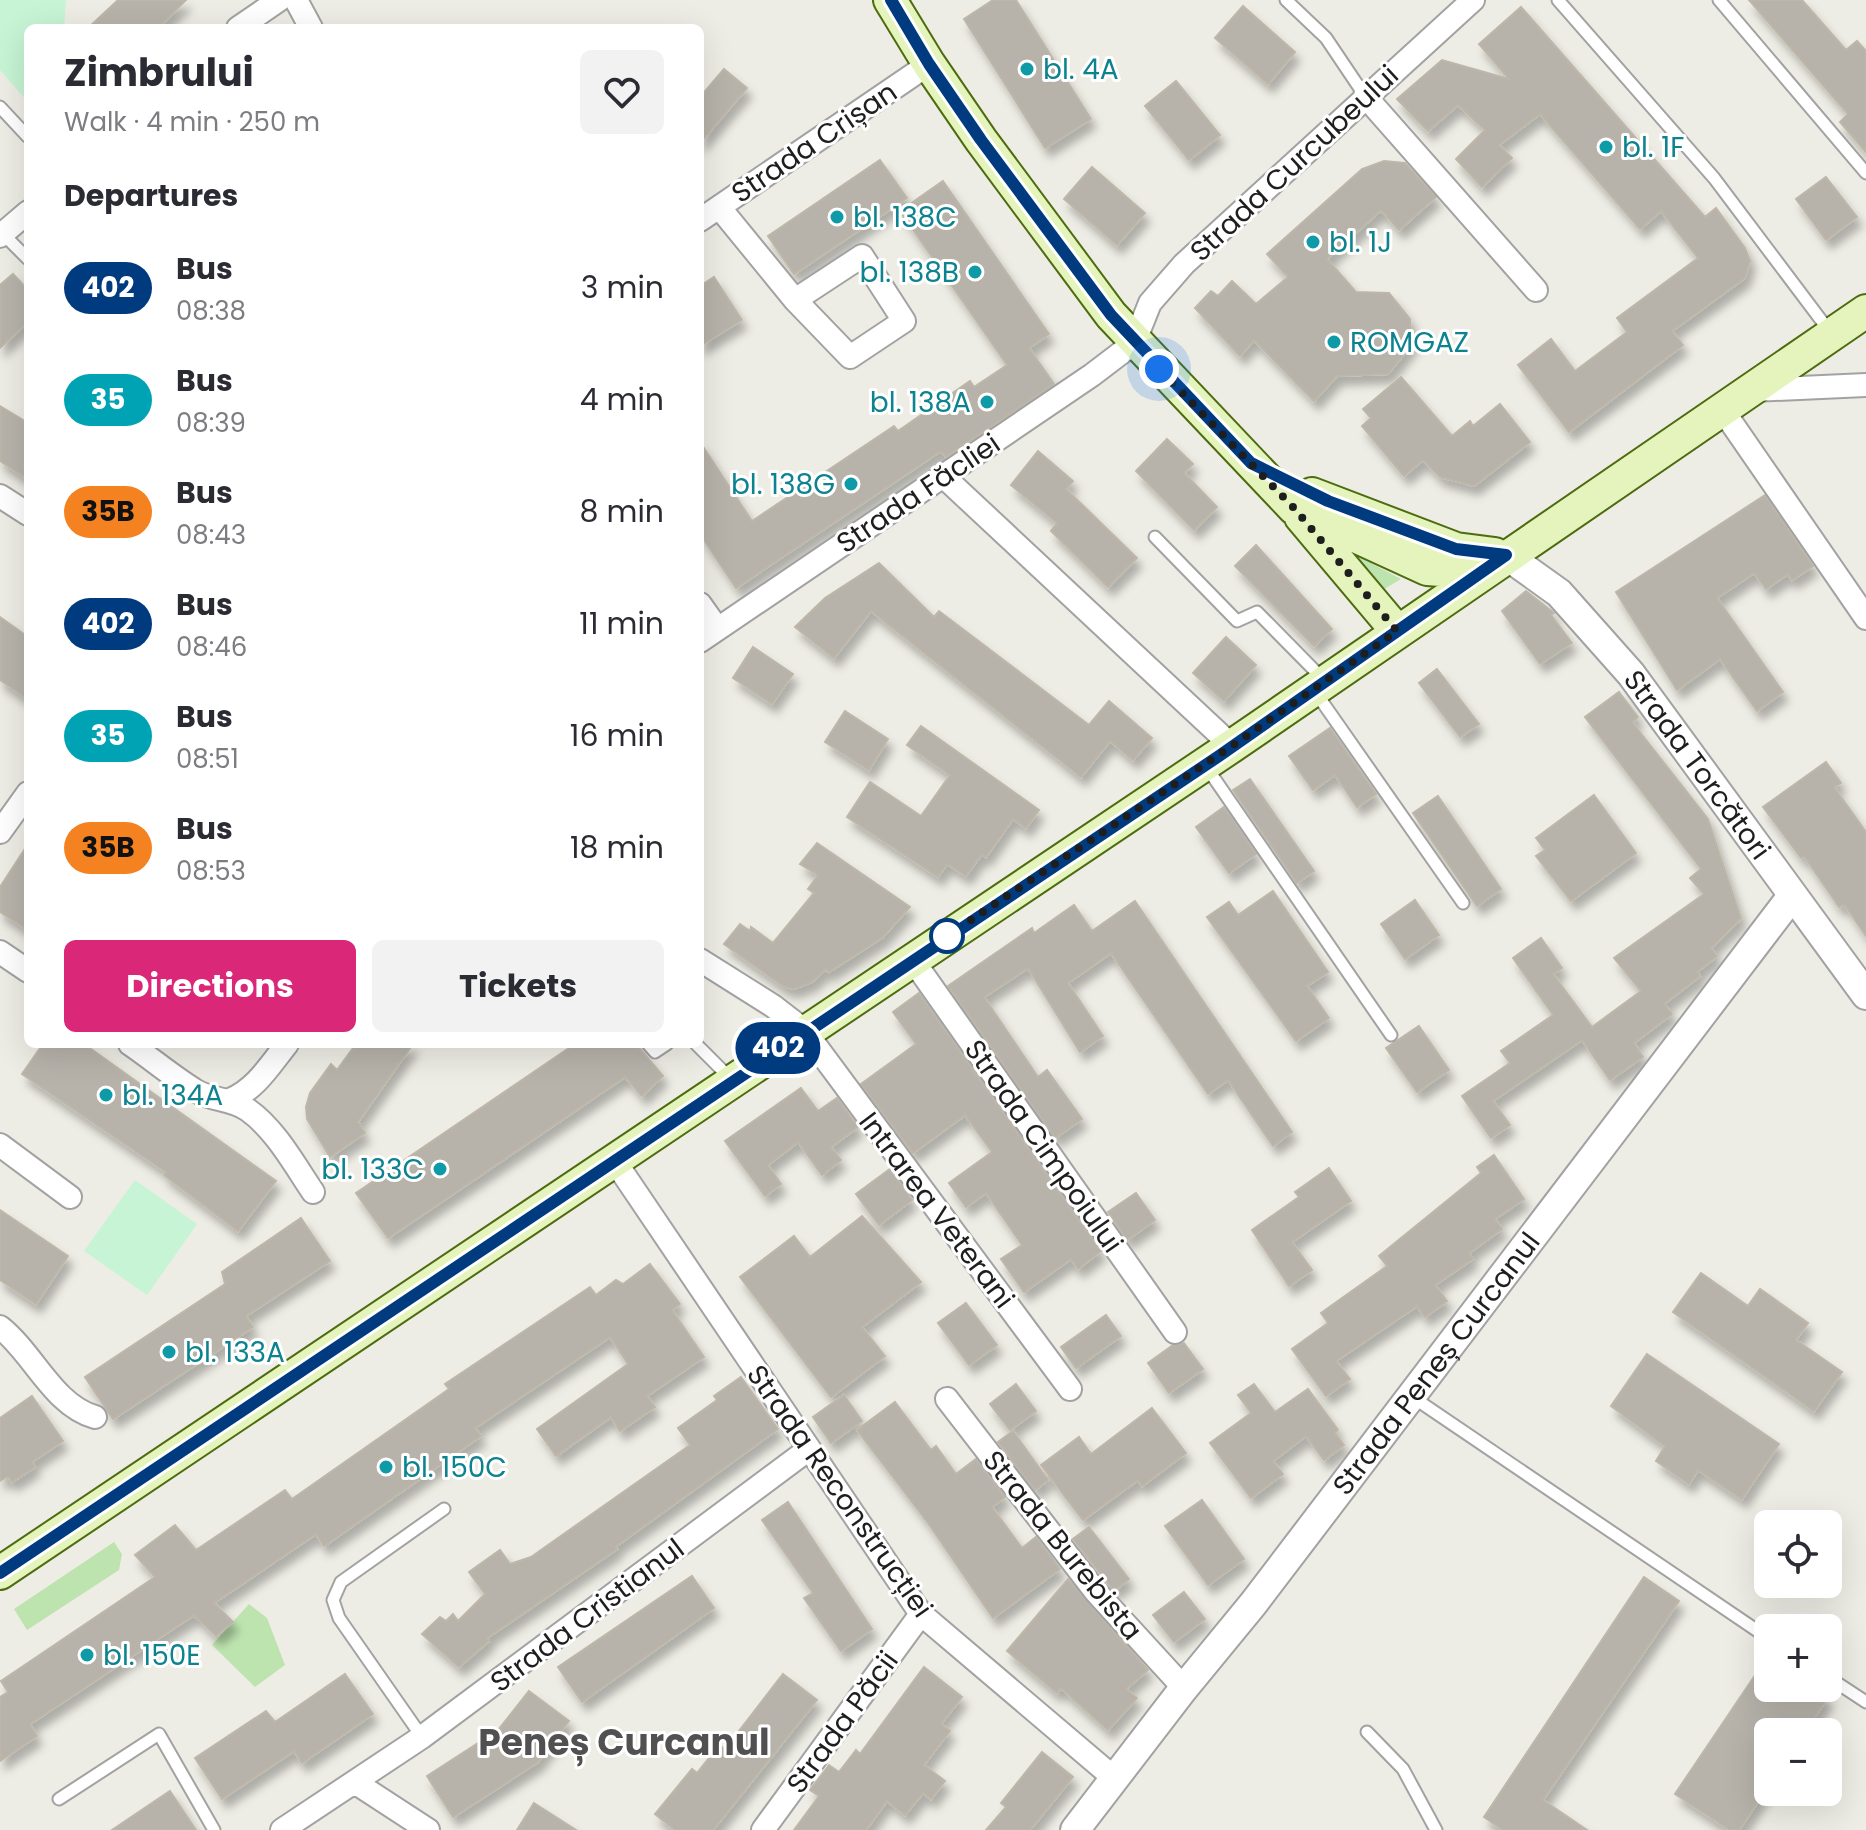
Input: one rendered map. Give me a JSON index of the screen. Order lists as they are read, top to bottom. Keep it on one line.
{"streets":{"street":["Strada Crișan","Strada Curcubeului","Strada Făcliei","Strada Torcători","Strada Cimpoiului","Intrarea Veterani","Strada Peneș Curcanul","Strada Reconstrucției","Strada Burebista","Strada Cristianul","Strada Păcii"]},"crossings":[["Strada Curcubeului","Strada Făcliei"],["Strada Torcători","Strada Peneș Curcanul"],["Strada Peneș Curcanul","Strada Reconstrucției"],["Strada Peneș Curcanul","Strada Burebista"],["Strada Reconstrucției","Strada Cristianul"],["Strada Reconstrucției","Strada Păcii"]],"districts":["Peneș Curcanul"],"places":["bl. 4A","bl. 1F","bl. 138C","bl. 1J","bl. 138B","ROMGAZ","bl. 138A","bl. 138G","bl. 134A","bl. 133C","bl. 133A","bl. 150C","bl. 150E"],"lines":["bus line 402"],"page":{"on_map":"402","heading":[["Zimbrului","Walk · 4 min · 250 m"],"Departures"],"list":[{"mark":"402","name":"Bus","note":"08:38","value":"3 min"},{"mark":"35","name":"Bus","note":"08:39","value":"4 min"},{"mark":"35B","name":"Bus","note":"08:43","value":"8 min"},{"mark":"402","name":"Bus","note":"08:46","value":"11 min"},{"mark":"35","name":"Bus","note":"08:51","value":"16 min"},{"mark":"35B","name":"Bus","note":"08:53","value":"18 min"}],"buttons":["Directions","Tickets"],"map_buttons":["+","−"]}}
